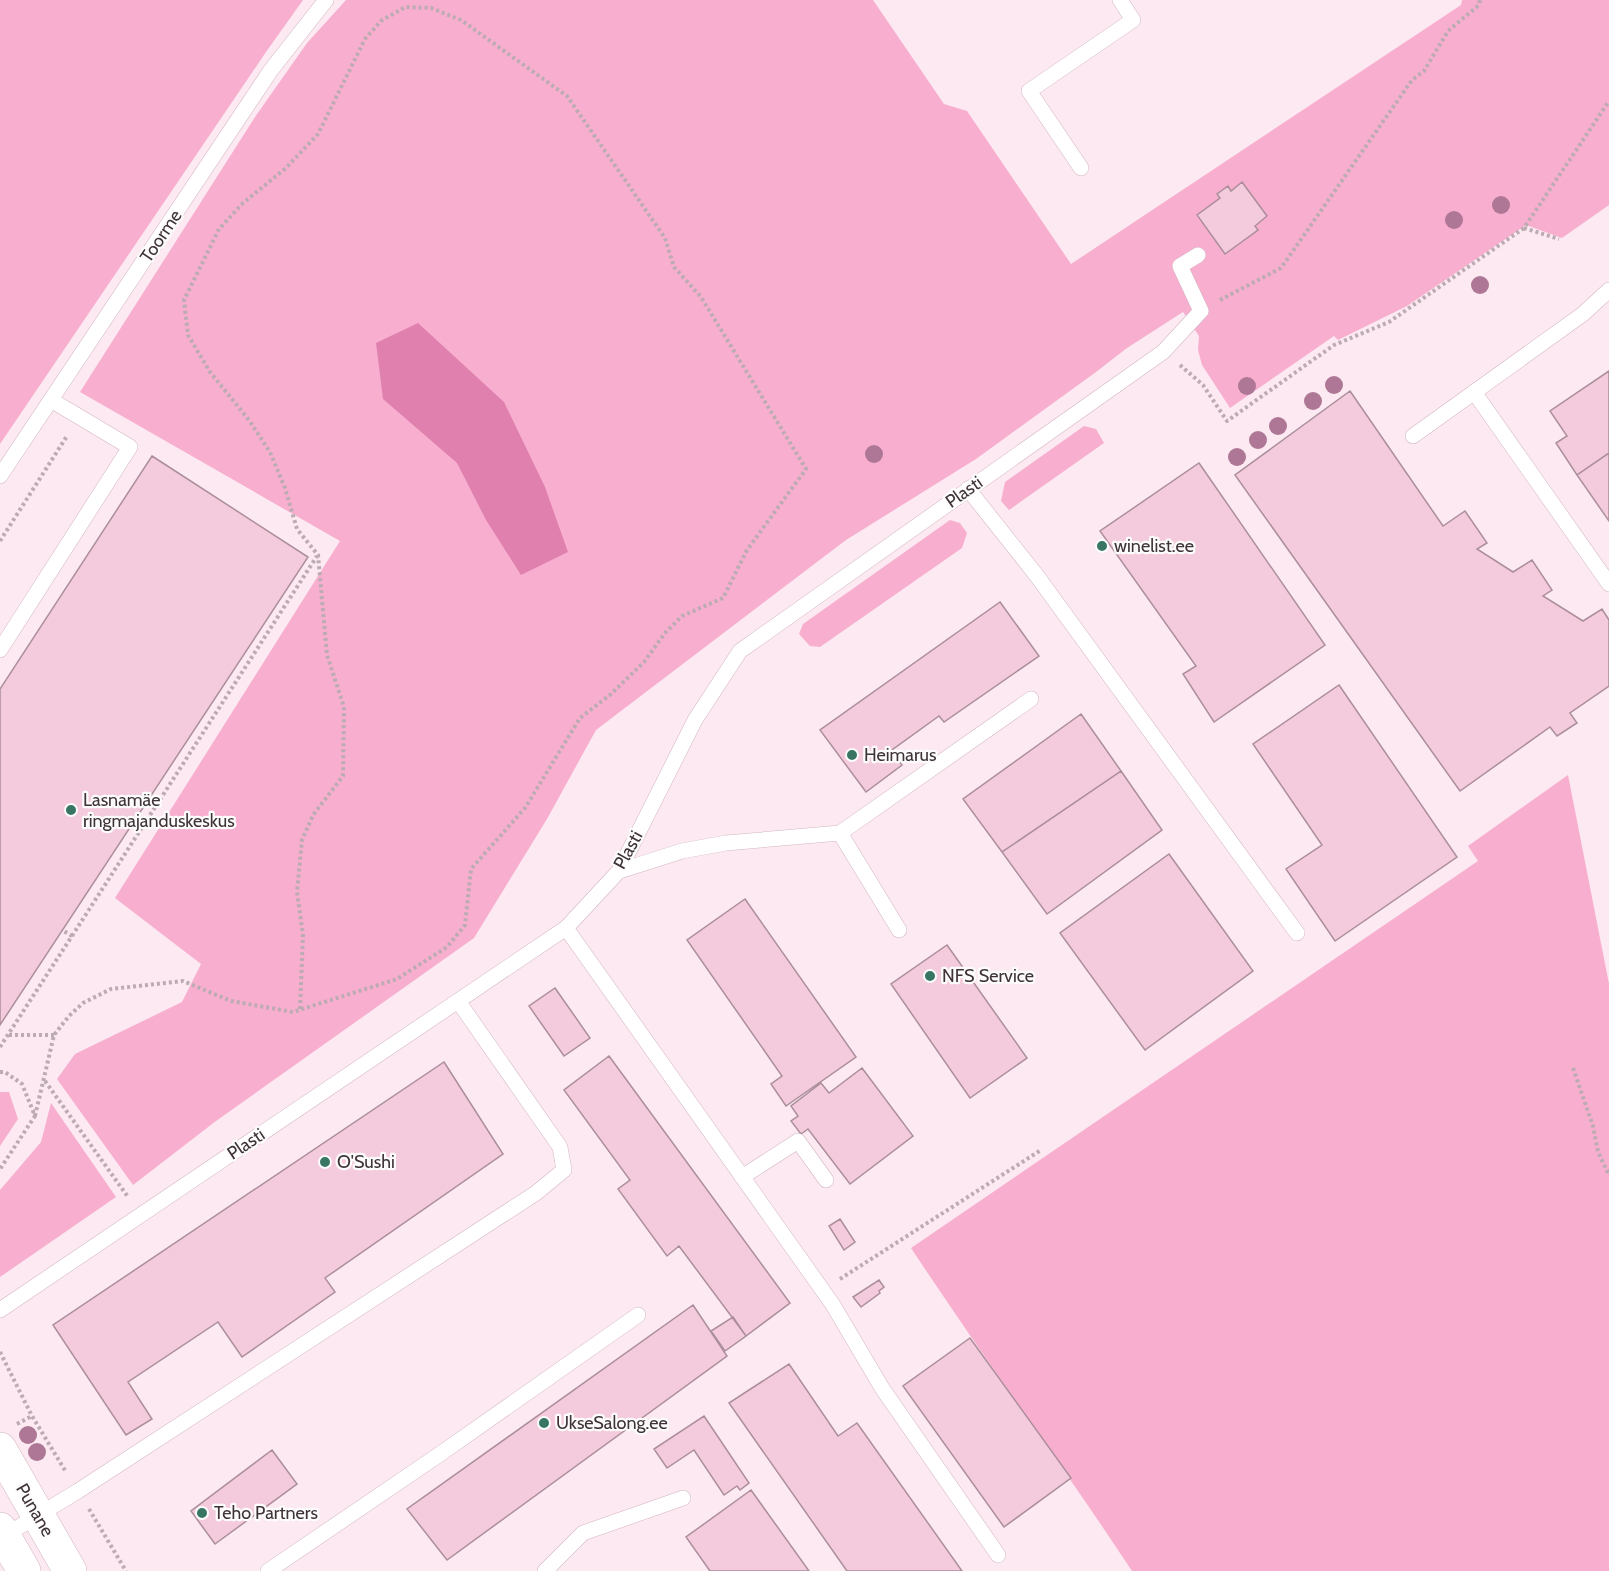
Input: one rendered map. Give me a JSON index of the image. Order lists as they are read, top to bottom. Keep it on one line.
{"streets":{"main road":["Punane"],"lane":["Toorme","Plasti"]},"places":["winelist.ee","Heimarus","Lasnamäe ringmajanduskeskus","NFS Service","O'Sushi","UkseSalong.ee","Teho Partners"]}
